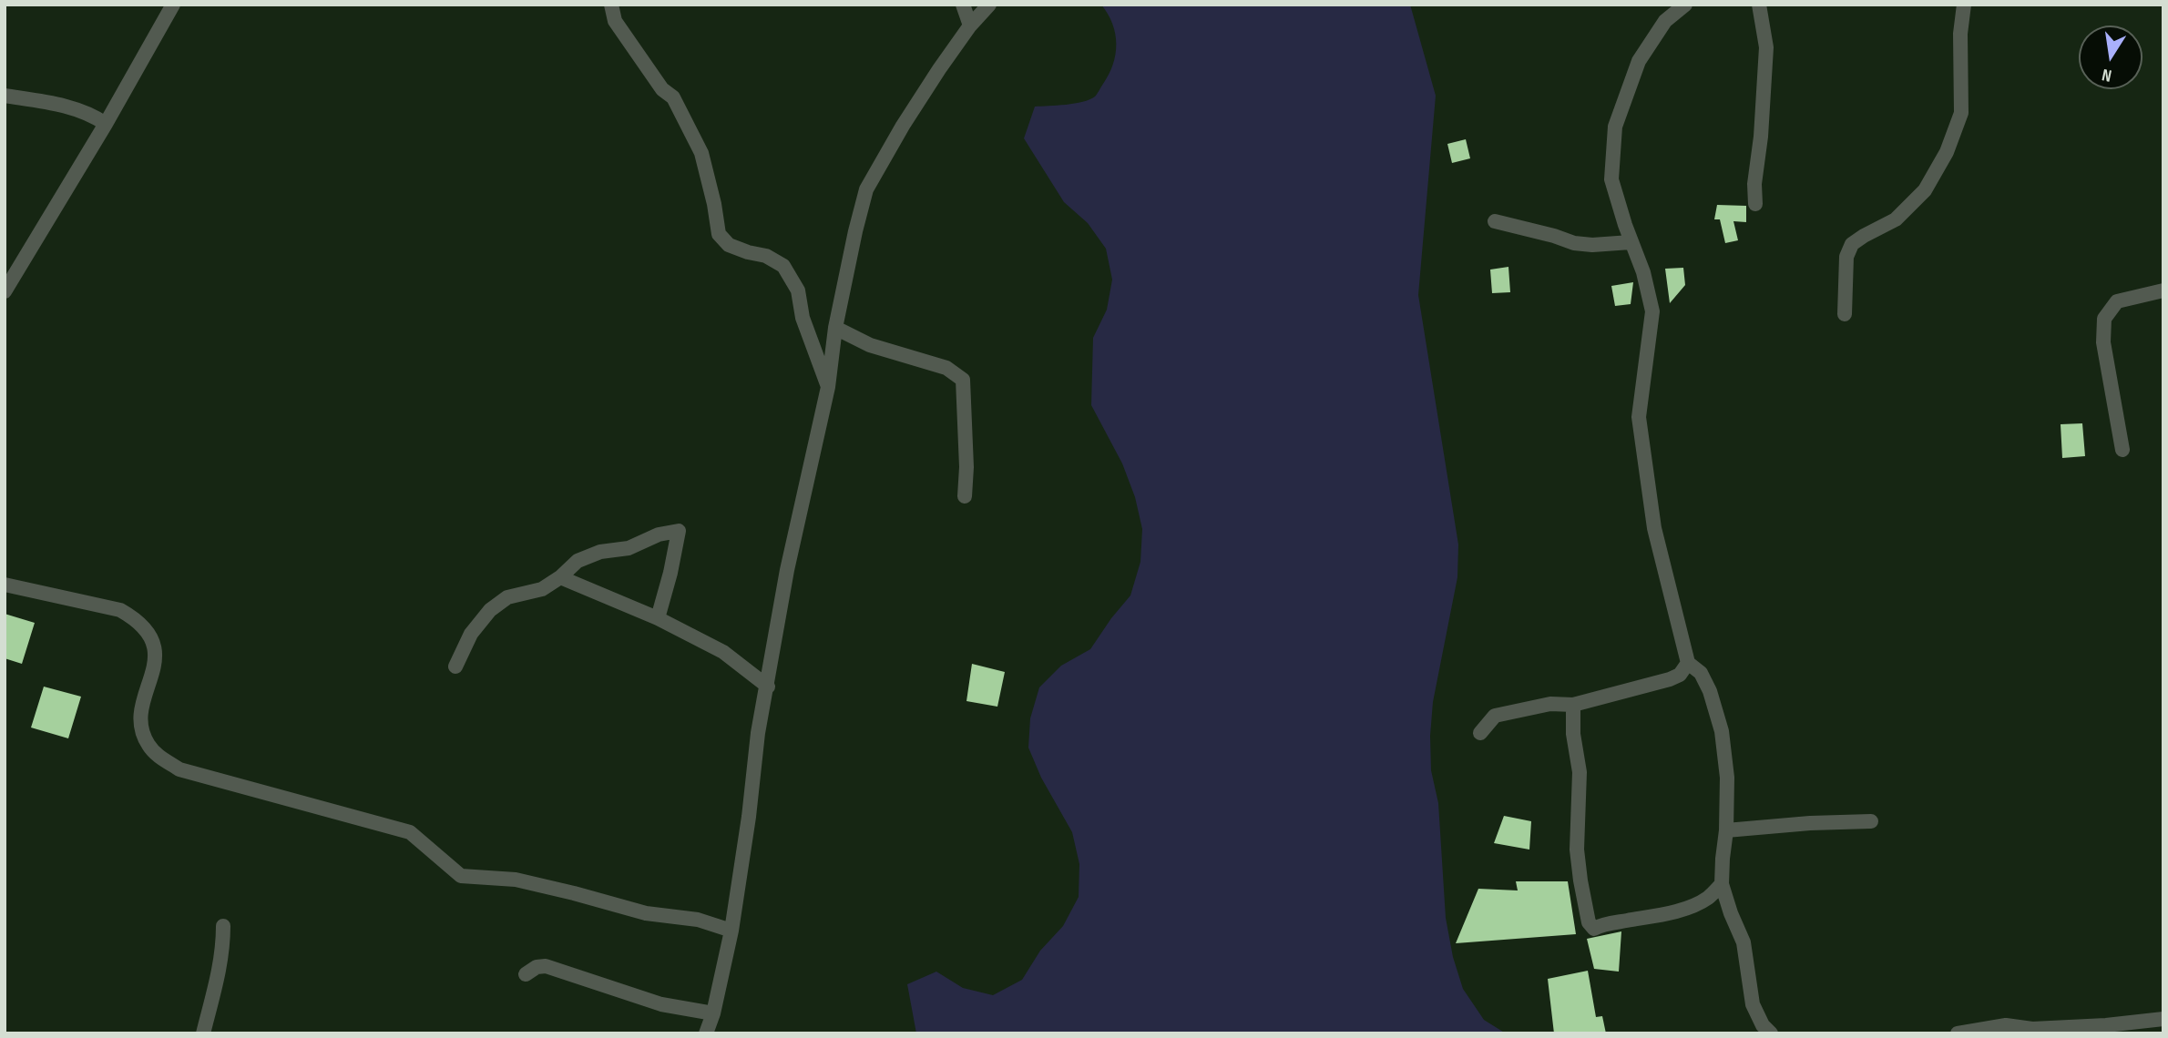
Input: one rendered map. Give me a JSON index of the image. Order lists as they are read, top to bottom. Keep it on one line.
{"north":"bottom"}
